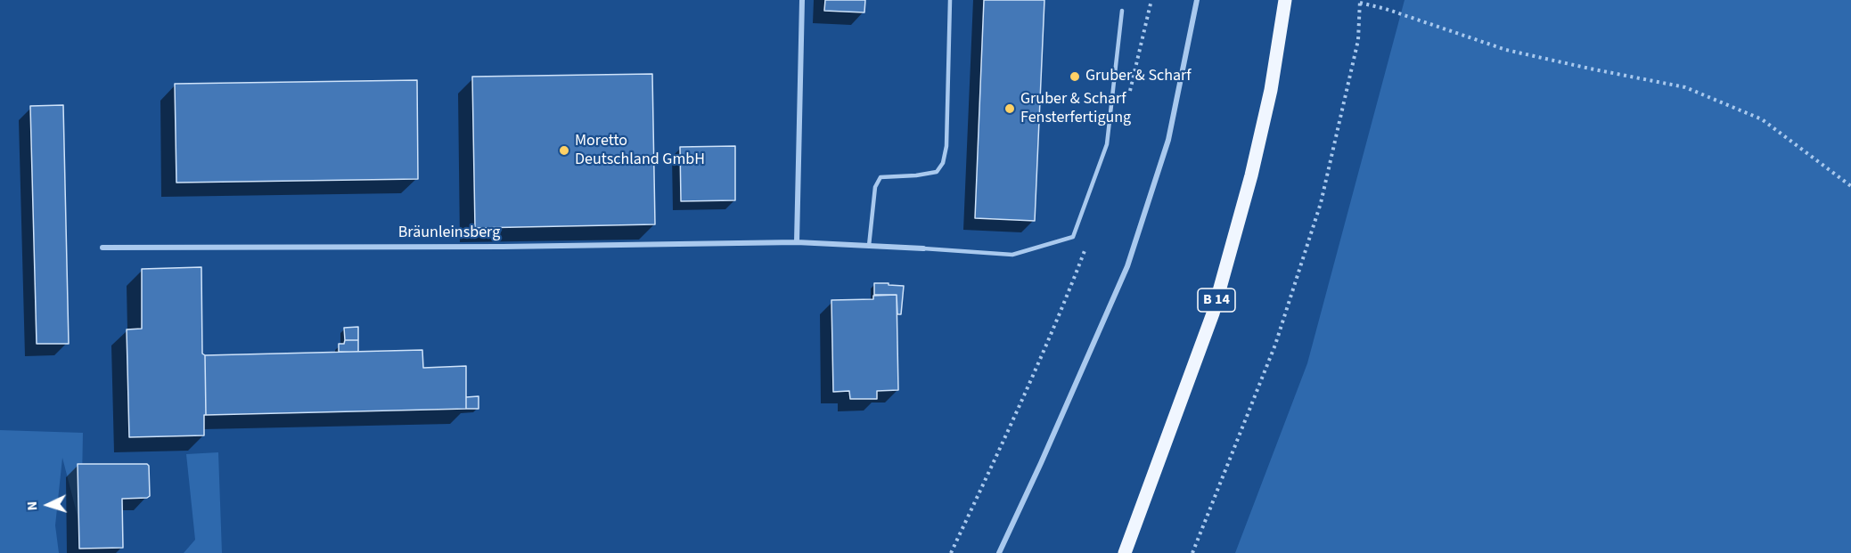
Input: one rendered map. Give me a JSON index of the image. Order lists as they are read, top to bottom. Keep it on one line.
{"streets":{"main road":["B 14"],"street":["Bräunleinsberg"]},"places":["Gruber & Scharf","Gruber & Scharf Fensterfertigung","Moretto Deutschland GmbH"],"north":"left"}
